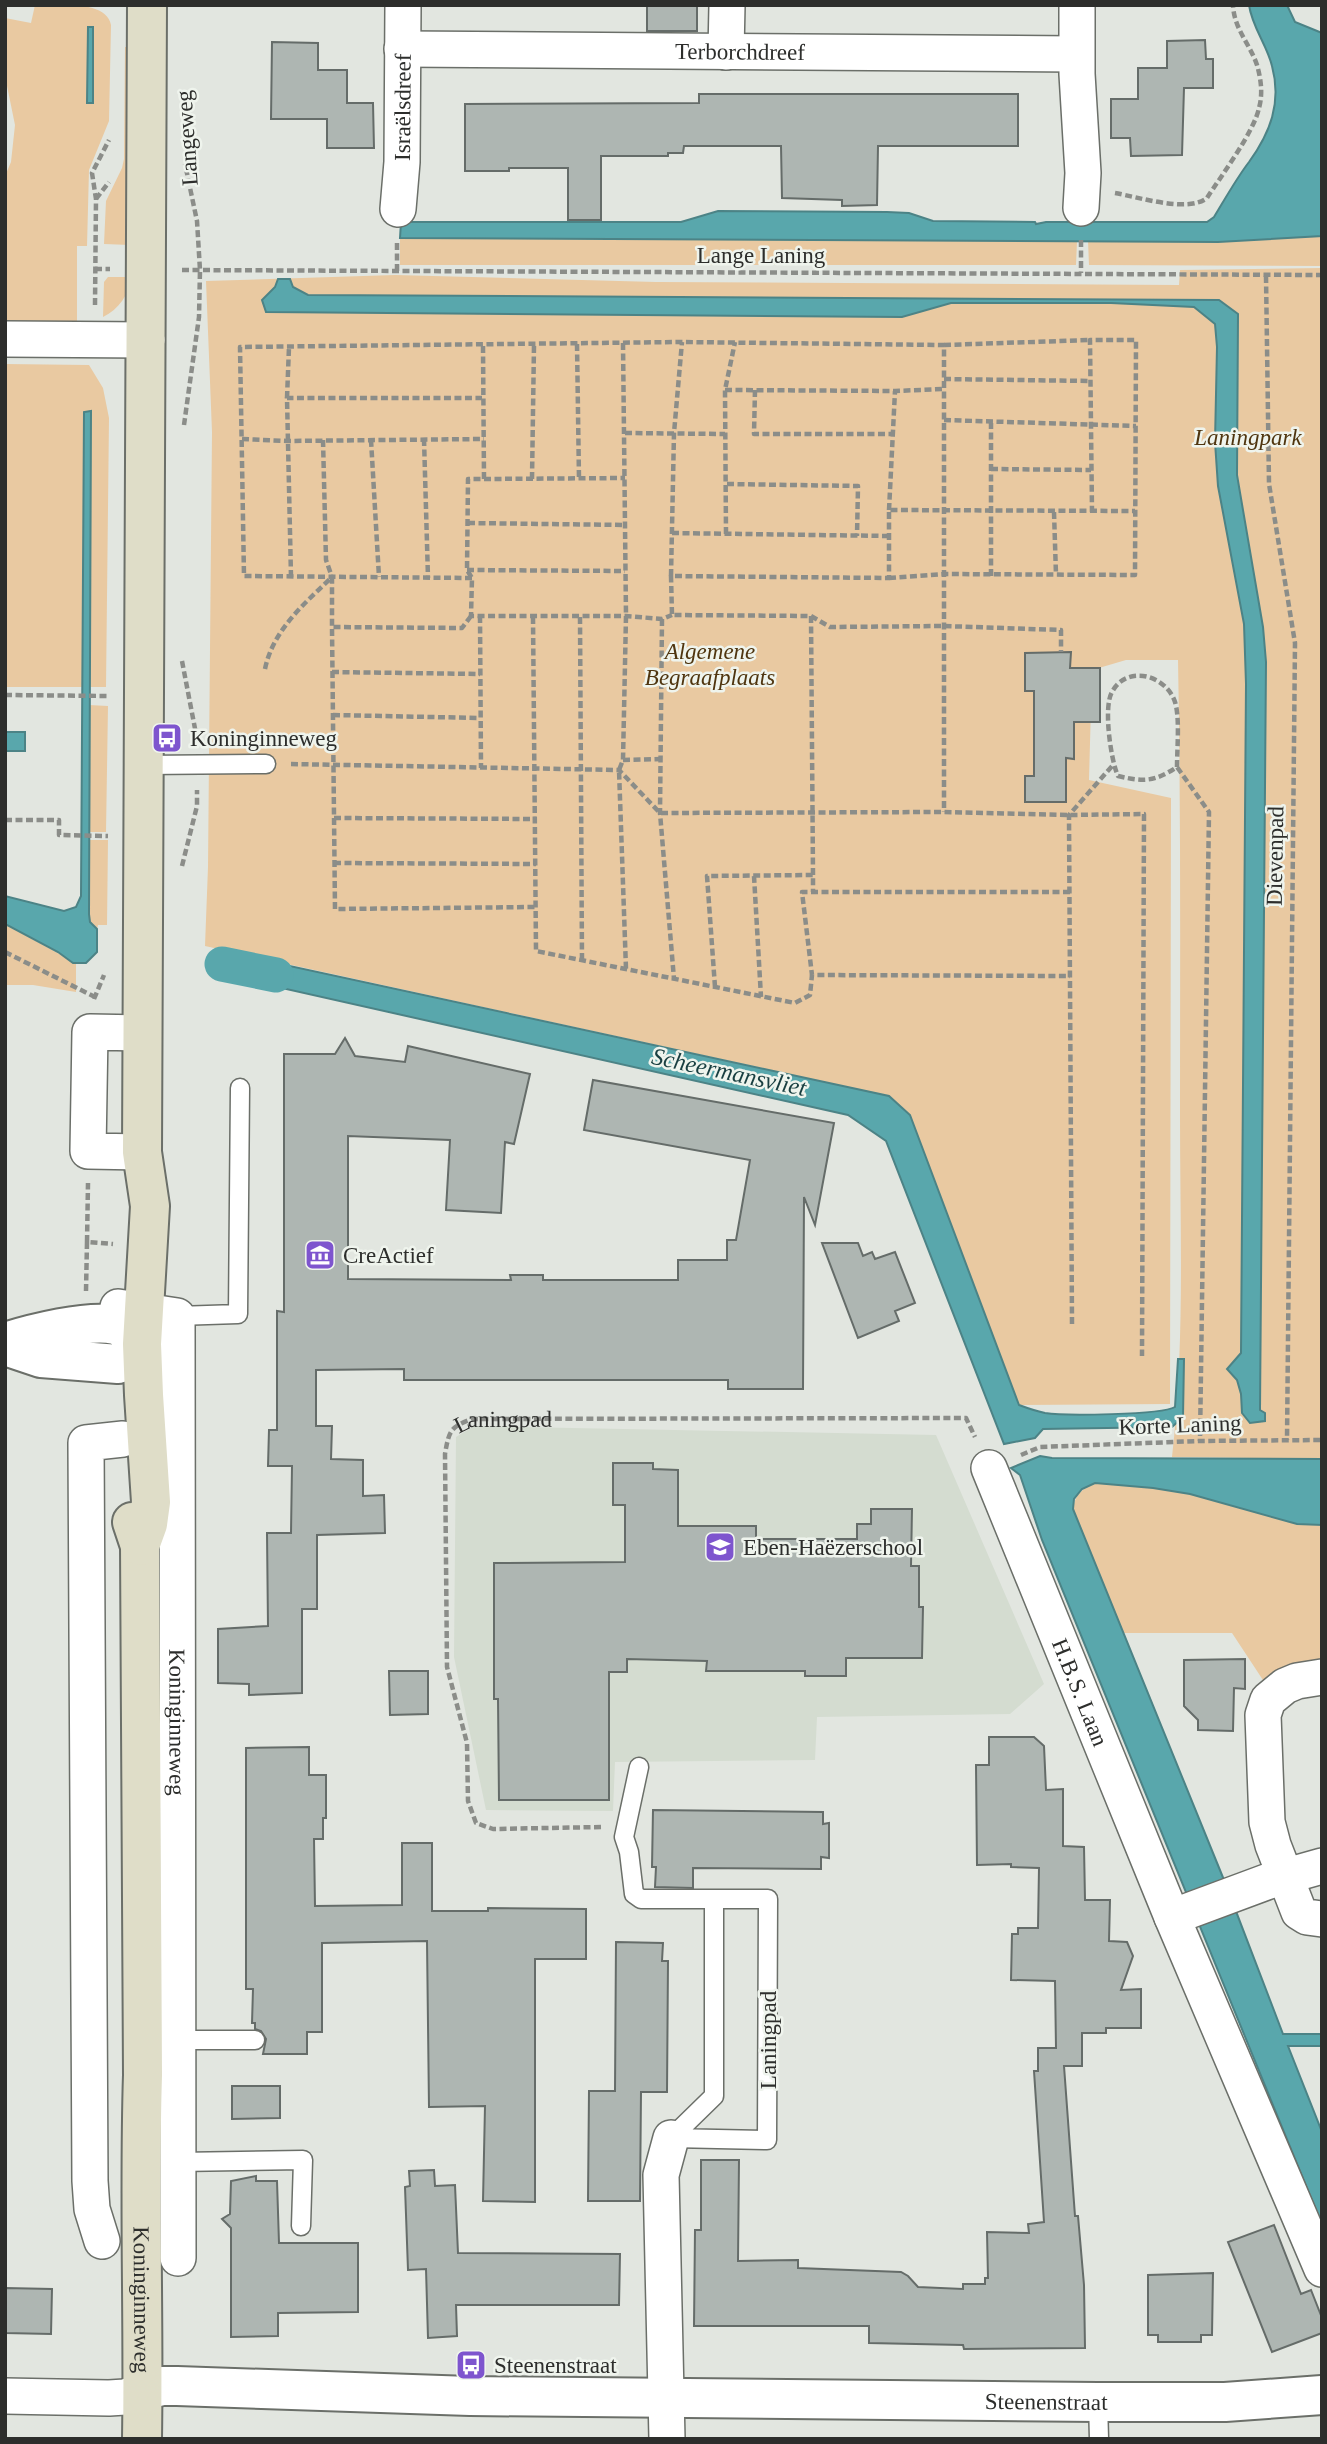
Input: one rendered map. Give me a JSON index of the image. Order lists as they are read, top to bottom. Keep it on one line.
{"streets":{"main road":["Langeweg","Koninginneweg"],"street":["Terborchdreef","Israëlsdreef","H.B.S. Laan","Steenenstraat"],"lane":["Laningpad"],"path":["Lange Laning","Dievenpad","Korte Laning"]},"crossings":[["Terborchdreef","Israëlsdreef"],["Langeweg","Lange Laning"],["Langeweg","Koninginneweg"],["Lange Laning","Dievenpad"],["Dievenpad","Korte Laning"],["Laningpad","H.B.S. Laan"],["Koninginneweg","Steenenstraat"]],"water":["Scheermansvliet"],"parks":["Laningpark","Algemene Begraafplaats"],"places":{"bus stop":["Koninginneweg","Steenenstraat"],"museum":["CreActief"],"school or university":["Eben-Haëzerschool"]}}
